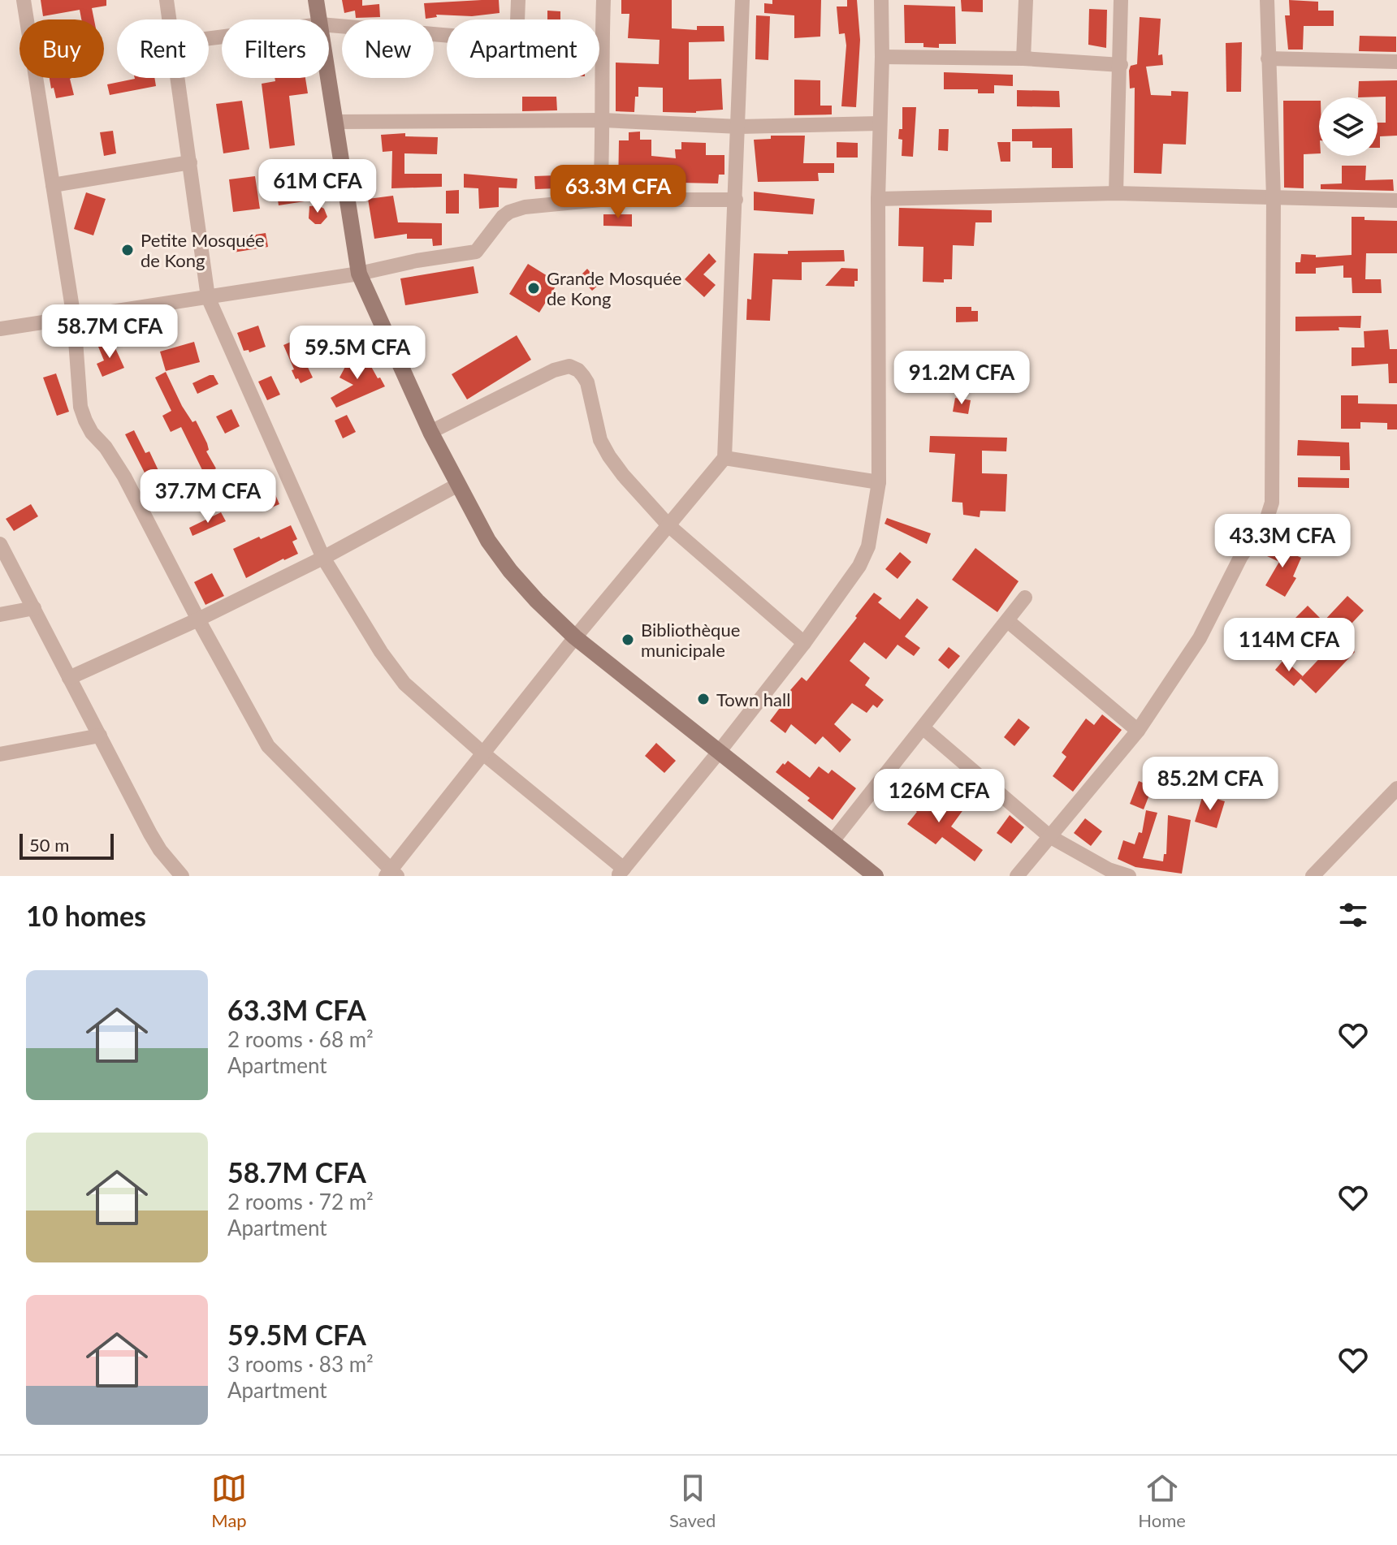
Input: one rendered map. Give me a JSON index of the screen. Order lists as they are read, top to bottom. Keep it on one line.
{"places":["Petite Mosquée de Kong","Grande Mosquée de Kong","Bibliothèque municipale","Town hall"],"scale_bar":"50 m","page":{"chip":["Buy","Rent","Filters","New","Apartment"],"price":["61M CFA","63.3M CFA","58.7M CFA","59.5M CFA","91.2M CFA","37.7M CFA","43.3M CFA","114M CFA","85.2M CFA","126M CFA"],"scale":"50 m","heading":"10 homes","list":[{"name":"63.3M CFA","note":"2 rooms · 68 m² · Apartment"},{"name":"58.7M CFA","note":"2 rooms · 72 m² · Apartment"},{"name":"59.5M CFA","note":"3 rooms · 83 m² · Apartment"}],"tabs":["Map","Saved","Home"]}}
